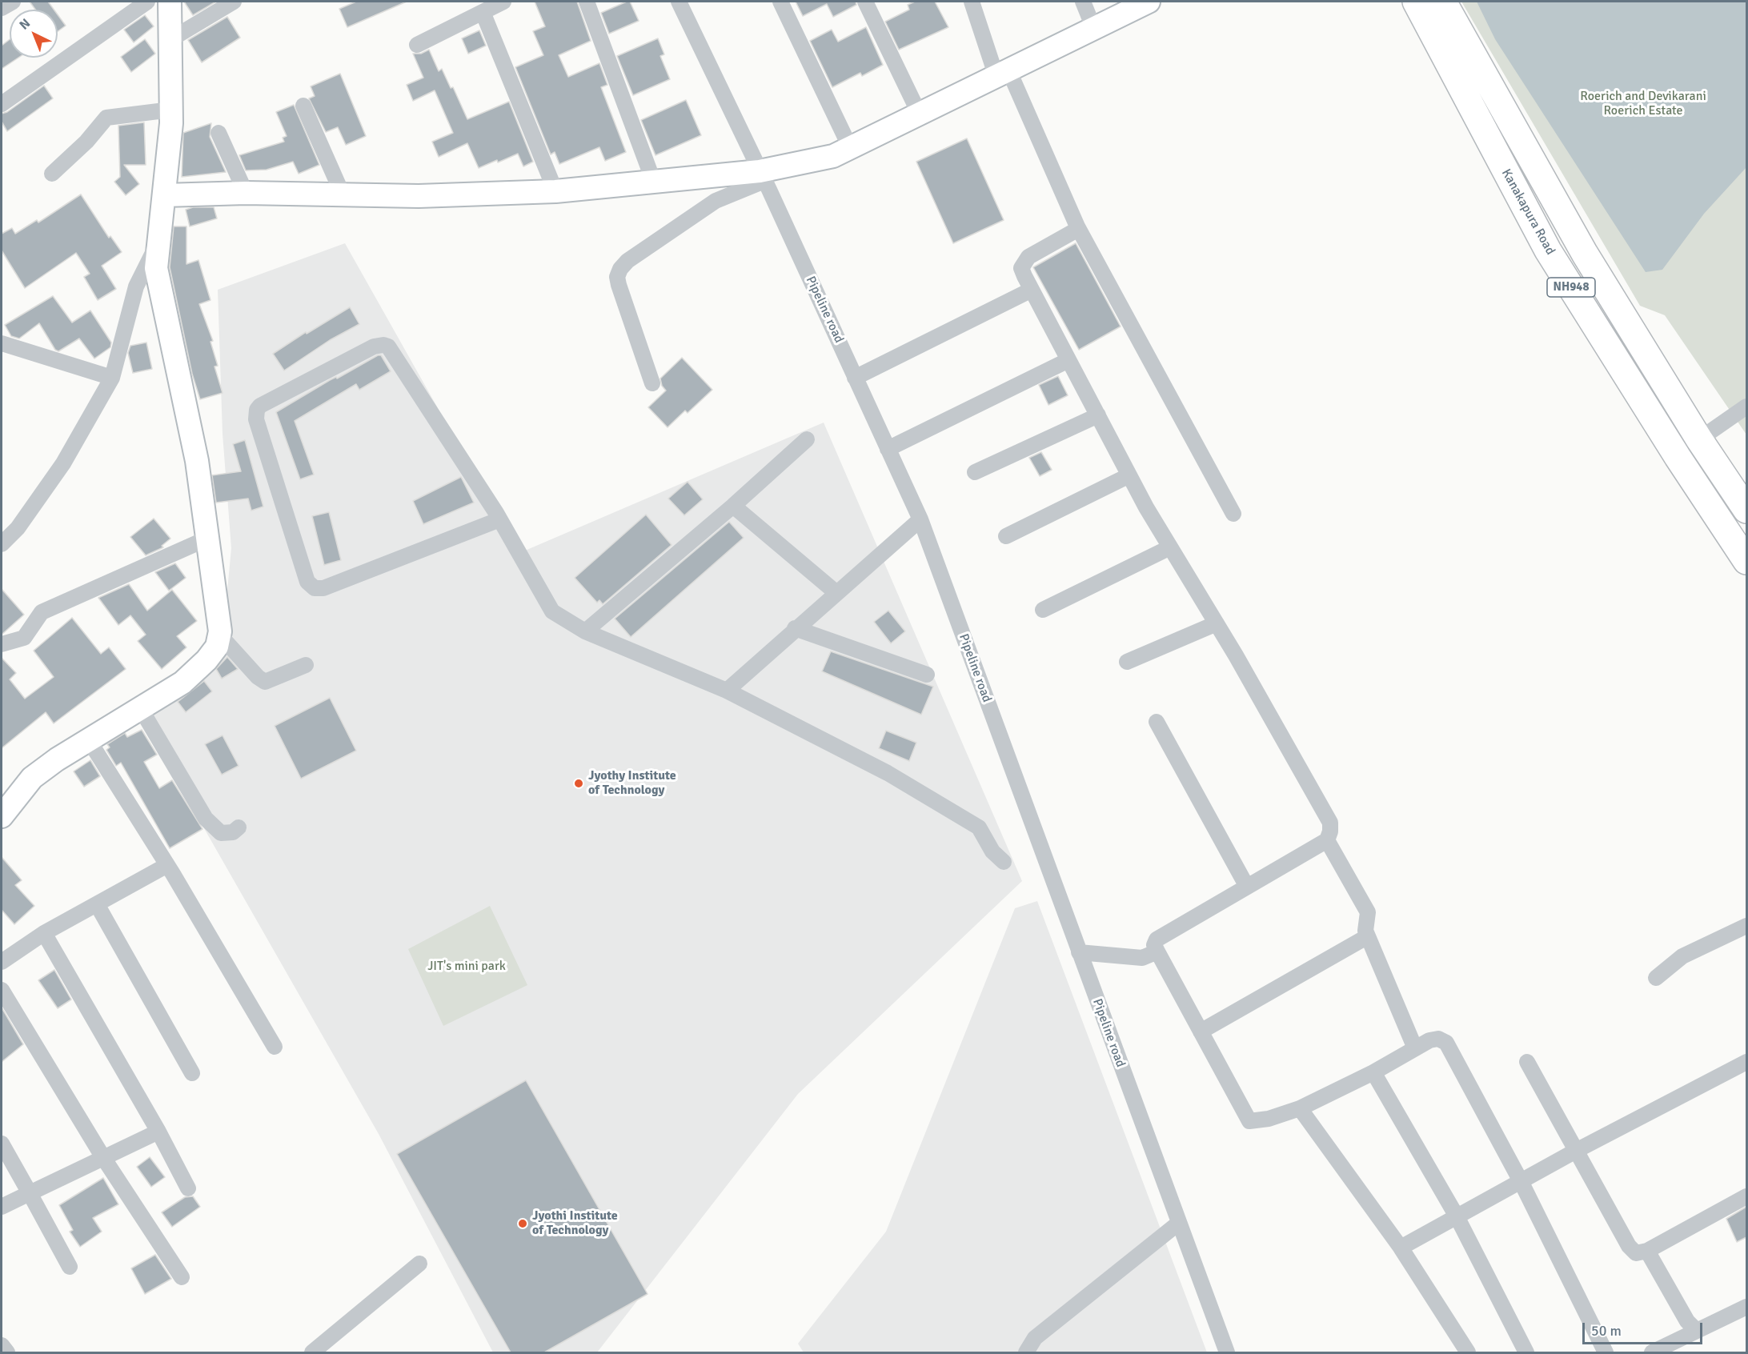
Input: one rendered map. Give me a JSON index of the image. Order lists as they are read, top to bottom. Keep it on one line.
{"streets":{"highway":["Kanakapura Road","NH948"],"street":["Pipeline road"]},"parks":["Roerich and Devikarani Roerich Estate","JIT's mini park"],"places":["Jyothy Institute of Technology","Jyothi Institute of Technology"],"scale_bar":"50 m","north":"top left"}
